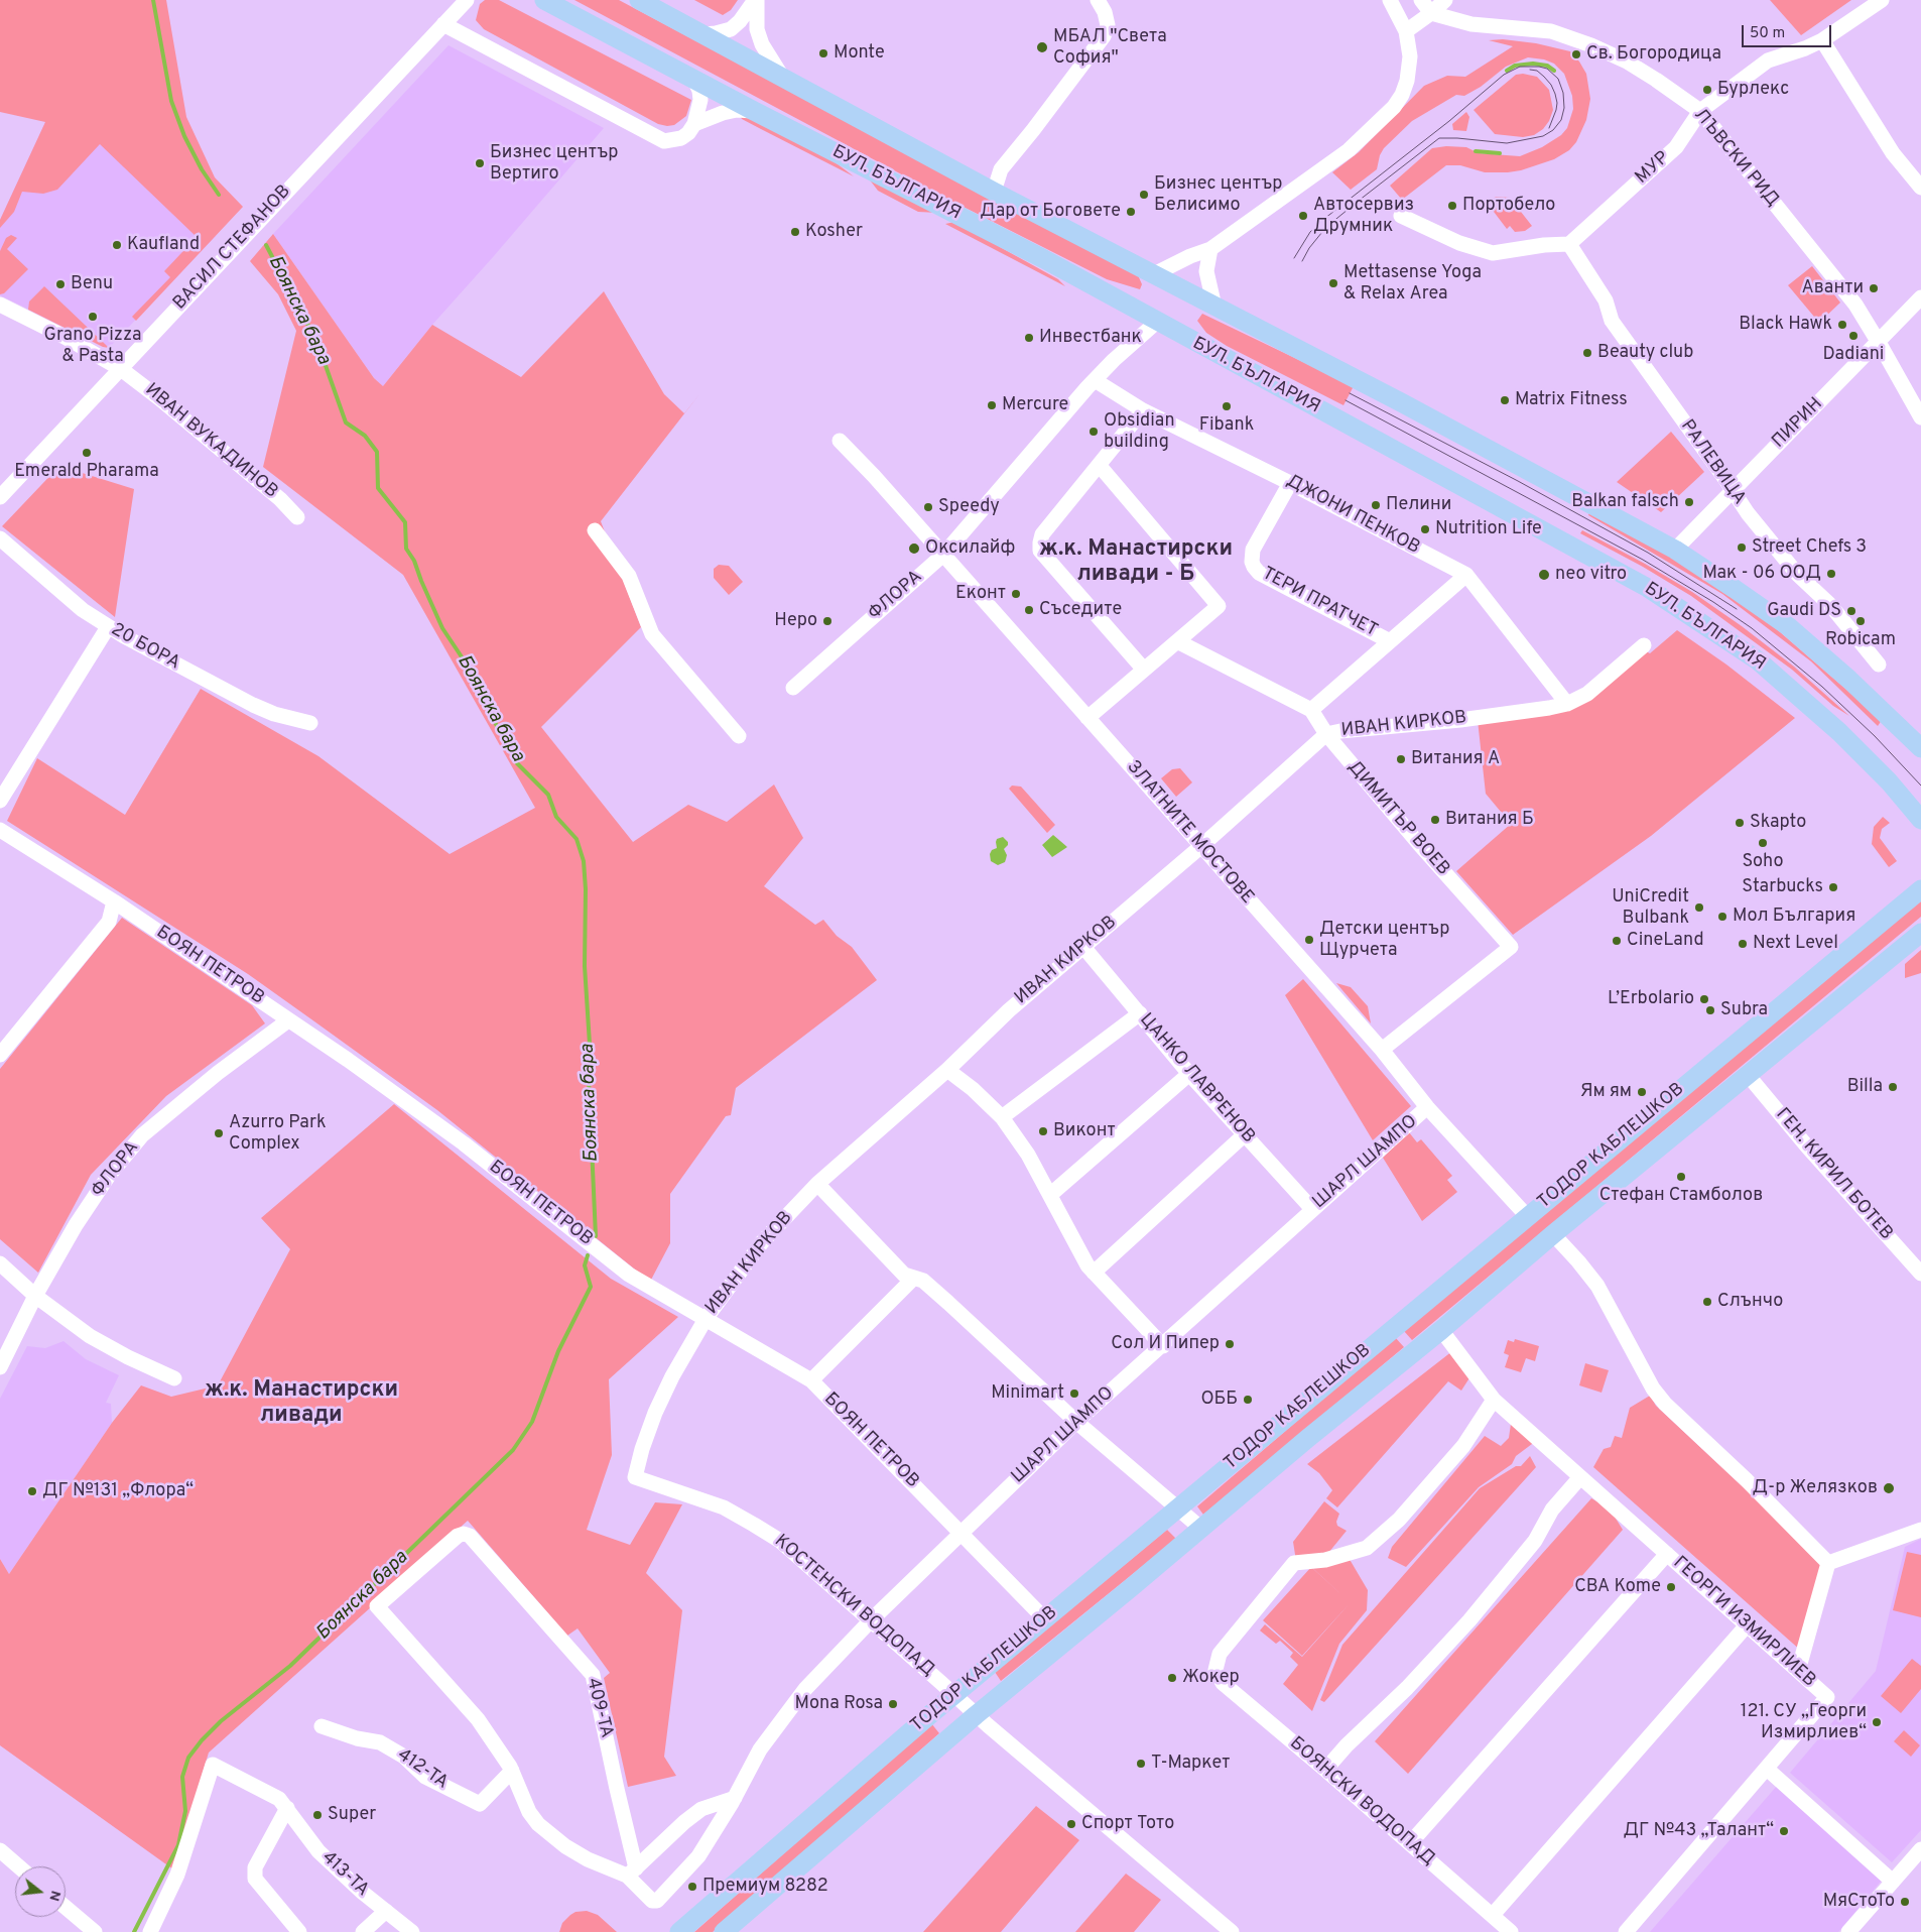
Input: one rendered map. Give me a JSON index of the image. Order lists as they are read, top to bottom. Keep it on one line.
{"streets":{"main road":["БУЛ. БЪЛГАРИЯ","ТОДОР КАБЛЕШКОВ"],"street":["ЛЪВСКИ РИД","МУР","ВАСИЛ СТЕФАНОВ","ПИРИН","ИВАН ВУКАДИНОВ","РАЛЕВИЦА","ДЖОНИ ПЕНКОВ","ФЛОРА","ТЕРИ ПРАТЧЕТ","20 БОРА","ИВАН КИРКОВ","ДИМИТЪР ВОЕВ","ЗЛАТНИТЕ МОСТОВЕ","БОЯН ПЕТРОВ","ЦАНКО ЛАВРЕНОВ","ШАРЛ ШАМПО","ГЕН. КИРИЛ БОТЕВ","КОСТЕНСКИ ВОДОПАД","ГЕОРГИ ИЗМИРЛИЕВ","409-ТА","412-ТА","БОЯНСКИ ВОДОПАД","413-ТА"]},"crossings":[["ЛЪВСКИ РИД","МУР"],["ЛЪВСКИ РИД","ПИРИН"],["МУР","РАЛЕВИЦА"],["БУЛ. БЪЛГАРИЯ","ФЛОРА"],["ВАСИЛ СТЕФАНОВ","ИВАН ВУКАДИНОВ"],["ПИРИН","РАЛЕВИЦА"],["ДЖОНИ ПЕНКОВ","ФЛОРА"],["ДЖОНИ ПЕНКОВ","ТЕРИ ПРАТЧЕТ"],["ДЖОНИ ПЕНКОВ","ИВАН КИРКОВ"],["ФЛОРА","ЗЛАТНИТЕ МОСТОВЕ"],["ФЛОРА","БОЯН ПЕТРОВ"],["ИВАН КИРКОВ","ДИМИТЪР ВОЕВ"],["ИВАН КИРКОВ","ЗЛАТНИТЕ МОСТОВЕ"],["ИВАН КИРКОВ","БОЯН ПЕТРОВ"],["ИВАН КИРКОВ","ЦАНКО ЛАВРЕНОВ"],["ИВАН КИРКОВ","КОСТЕНСКИ ВОДОПАД"],["ДИМИТЪР ВОЕВ","ЗЛАТНИТЕ МОСТОВЕ"],["ЗЛАТНИТЕ МОСТОВЕ","ТОДОР КАБЛЕШКОВ"],["ЗЛАТНИТЕ МОСТОВЕ","ШАРЛ ШАМПО"],["БОЯН ПЕТРОВ","ТОДОР КАБЛЕШКОВ"],["БОЯН ПЕТРОВ","ШАРЛ ШАМПО"],["ЦАНКО ЛАВРЕНОВ","ШАРЛ ШАМПО"],["ТОДОР КАБЛЕШКОВ","ГЕН. КИРИЛ БОТЕВ"],["ТОДОР КАБЛЕШКОВ","КОСТЕНСКИ ВОДОПАД"],["ТОДОР КАБЛЕШКОВ","ГЕОРГИ ИЗМИРЛИЕВ"],["ШАРЛ ШАМПО","КОСТЕНСКИ ВОДОПАД"],["ШАРЛ ШАМПО","409-ТА"],["ГЕОРГИ ИЗМИРЛИЕВ","БОЯНСКИ ВОДОПАД"],["409-ТА","412-ТА"]],"districts":["ж.к. Манастирски ливади - Б","ж.к. Манастирски ливади"],"water":["Боянска бара"],"places":["МБАЛ \"Света София\"","Monte","Св. Богородица","Бурлекс","Бизнес център Вертиго","Бизнес център Белисимо","Портобело","Дар от Боговете","Автосервиз Друмник","Kosher","Kaufland","Mettasense Yoga & Relax Area","Benu","Аванти","Grano Pizza & Pasta","Black Hawk","Dadiani","Инвестбанк","Beauty club","Matrix Fitness","Mercure","Fibank","Obsidian building","Emerald Pharama","Balkan falsch","Пелини","Speedy","Nutrition Life","Street Chefs 3","Оксилайф","Мак - 06 ООД","neo vitro","Еконт","Съседите","Gaudi DS","Неро","Robicam","Витания А","Витания Б","Skapto","Soho","Starbucks","UniCredit Bulbank","Мол България","Детски център Щурчета","CineLand","Next Level","L’Erbolario","Subra","Billa","Ям ям","Виконт","Azurro Park Complex","Стефан Стамболов","Слънчо","Сол И Пипер","Minimart","ОББ","Д-р Желязков","ДГ №131 „Флора“","CBA Kome","Жокер","Mona Rosa","121. СУ „Георги Измирлиев“","Т-Маркет","Super","Спорт Тото","ДГ №43 „Талант“","Премиум 8282","МяСтоТо"],"scale_bar":"50 m","north":"right"}
